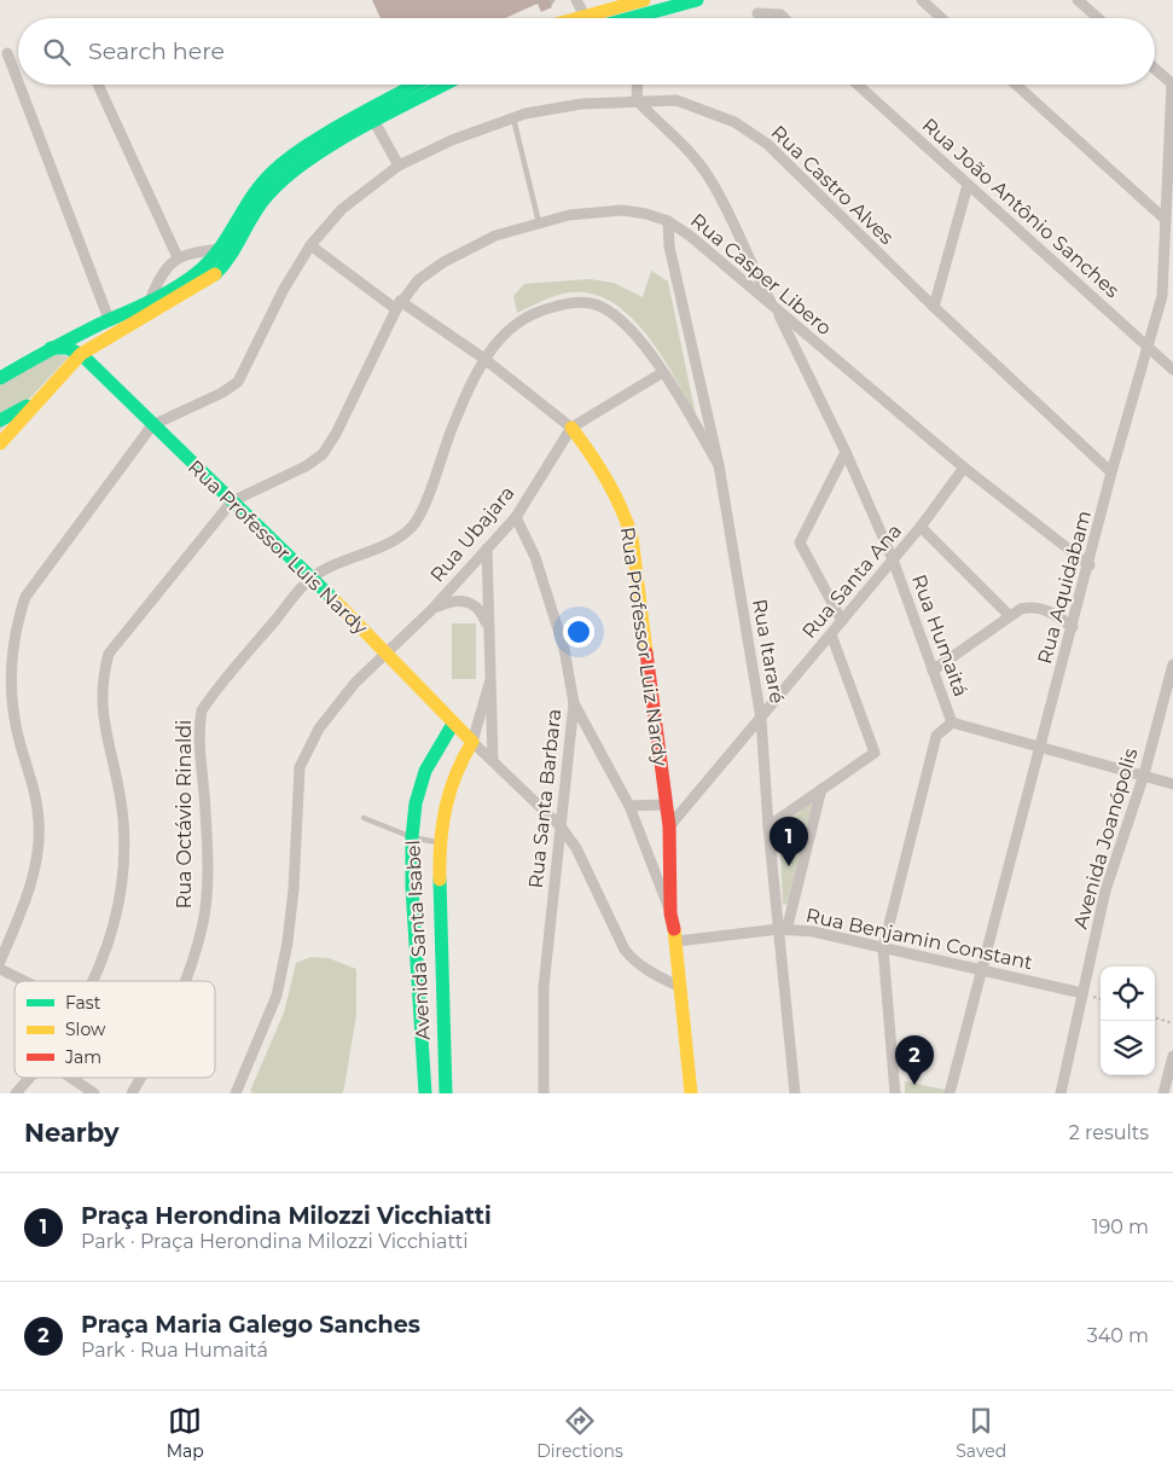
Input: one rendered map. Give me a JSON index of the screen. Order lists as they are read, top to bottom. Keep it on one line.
{"streets":{"main road":["Rua Professor Luis Nardy","Rua Professor Luiz Nardy","Avenida Santa Isabel"],"street":["Rua Castro Alves","Rua João Antônio Sanches","Rua Casper Libero","Rua Ubajara","Rua Santa Ana","Rua Aquidabam","Rua Humaitá","Rua Itararé","Rua Santa Barbara","Rua Octávio Rinaldi","Avenida Joanópolis","Rua Benjamin Constant"]},"crossings":[["Rua Castro Alves","Rua Professor Luis Nardy"],["Rua Castro Alves","Rua Aquidabam"],["Rua Castro Alves","Rua Humaitá"],["Rua Castro Alves","Rua Professor Luiz Nardy"],["Rua João Antônio Sanches","Rua Aquidabam"],["Rua Casper Libero","Rua Professor Luis Nardy"],["Rua Casper Libero","Rua Santa Ana"],["Rua Casper Libero","Rua Aquidabam"],["Rua Casper Libero","Rua Humaitá"],["Rua Casper Libero","Rua Professor Luiz Nardy"],["Rua Casper Libero","Rua Itararé"],["Rua Ubajara","Rua Professor Luis Nardy"],["Rua Ubajara","Rua Professor Luiz Nardy"],["Rua Ubajara","Rua Santa Barbara"],["Rua Ubajara","Rua Octávio Rinaldi"],["Rua Professor Luis Nardy","Rua Octávio Rinaldi"],["Rua Professor Luis Nardy","Avenida Santa Isabel"],["Rua Santa Ana","Rua Humaitá"],["Rua Santa Ana","Rua Professor Luiz Nardy"],["Rua Santa Ana","Rua Itararé"],["Rua Aquidabam","Rua Benjamin Constant"],["Rua Humaitá","Rua Benjamin Constant"],["Rua Professor Luiz Nardy","Rua Octávio Rinaldi"],["Rua Professor Luiz Nardy","Rua Benjamin Constant"],["Rua Itararé","Rua Octávio Rinaldi"],["Rua Itararé","Rua Benjamin Constant"],["Avenida Joanópolis","Rua Benjamin Constant"]],"legend":["Fast","Slow","Jam"],"page":{"search":"Search here","pins":["1","2"],"heading":["Nearby","2 results"],"list":[{"mark":"1","name":"Praça Herondina Milozzi Vicchiatti","note":"Park · Praça Herondina Milozzi Vicchiatti","value":"190 m"},{"mark":"2","name":"Praça Maria Galego Sanches","note":"Park · Rua Humaitá","value":"340 m"}],"nav":["Map","Directions","Saved"]}}
